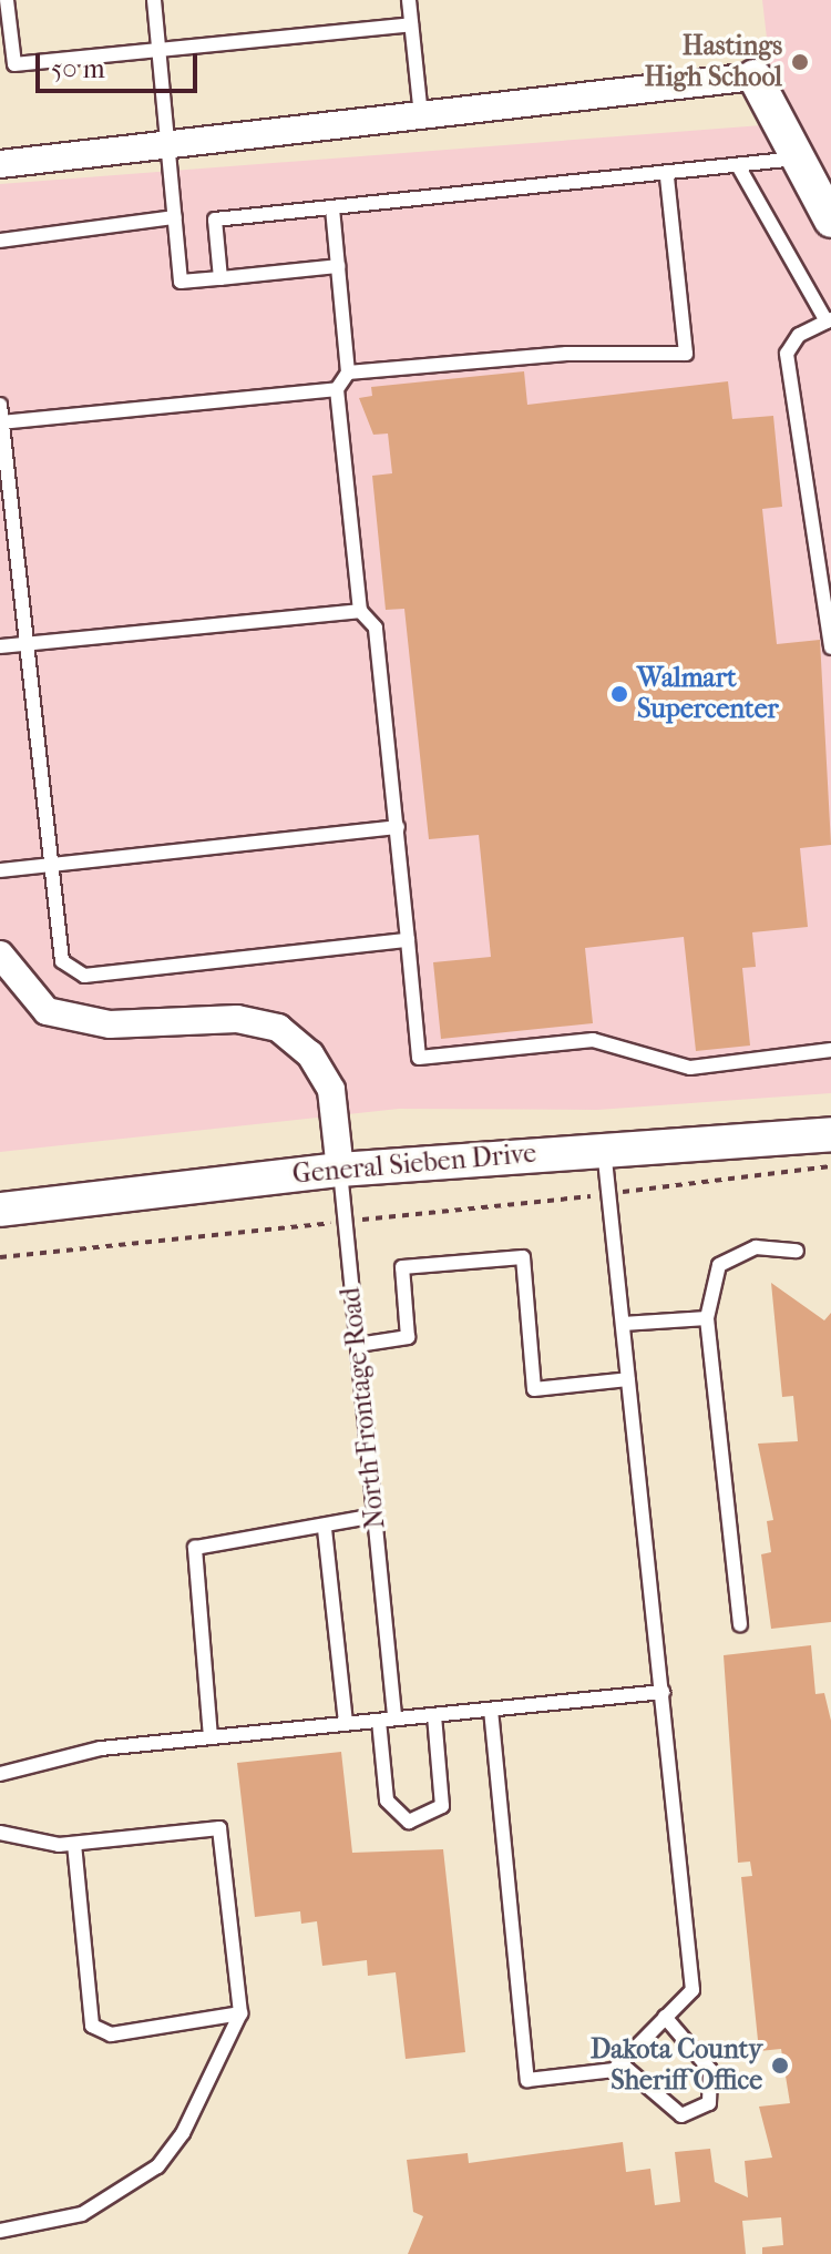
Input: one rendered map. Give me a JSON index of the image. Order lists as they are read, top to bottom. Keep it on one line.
{"streets":{"street":["General Sieben Drive","North Frontage Road"]},"crossings":[["General Sieben Drive","North Frontage Road"]],"places":["Hastings High School","Walmart Supercenter","Dakota County Sheriff Office"],"scale_bar":"50 m"}
